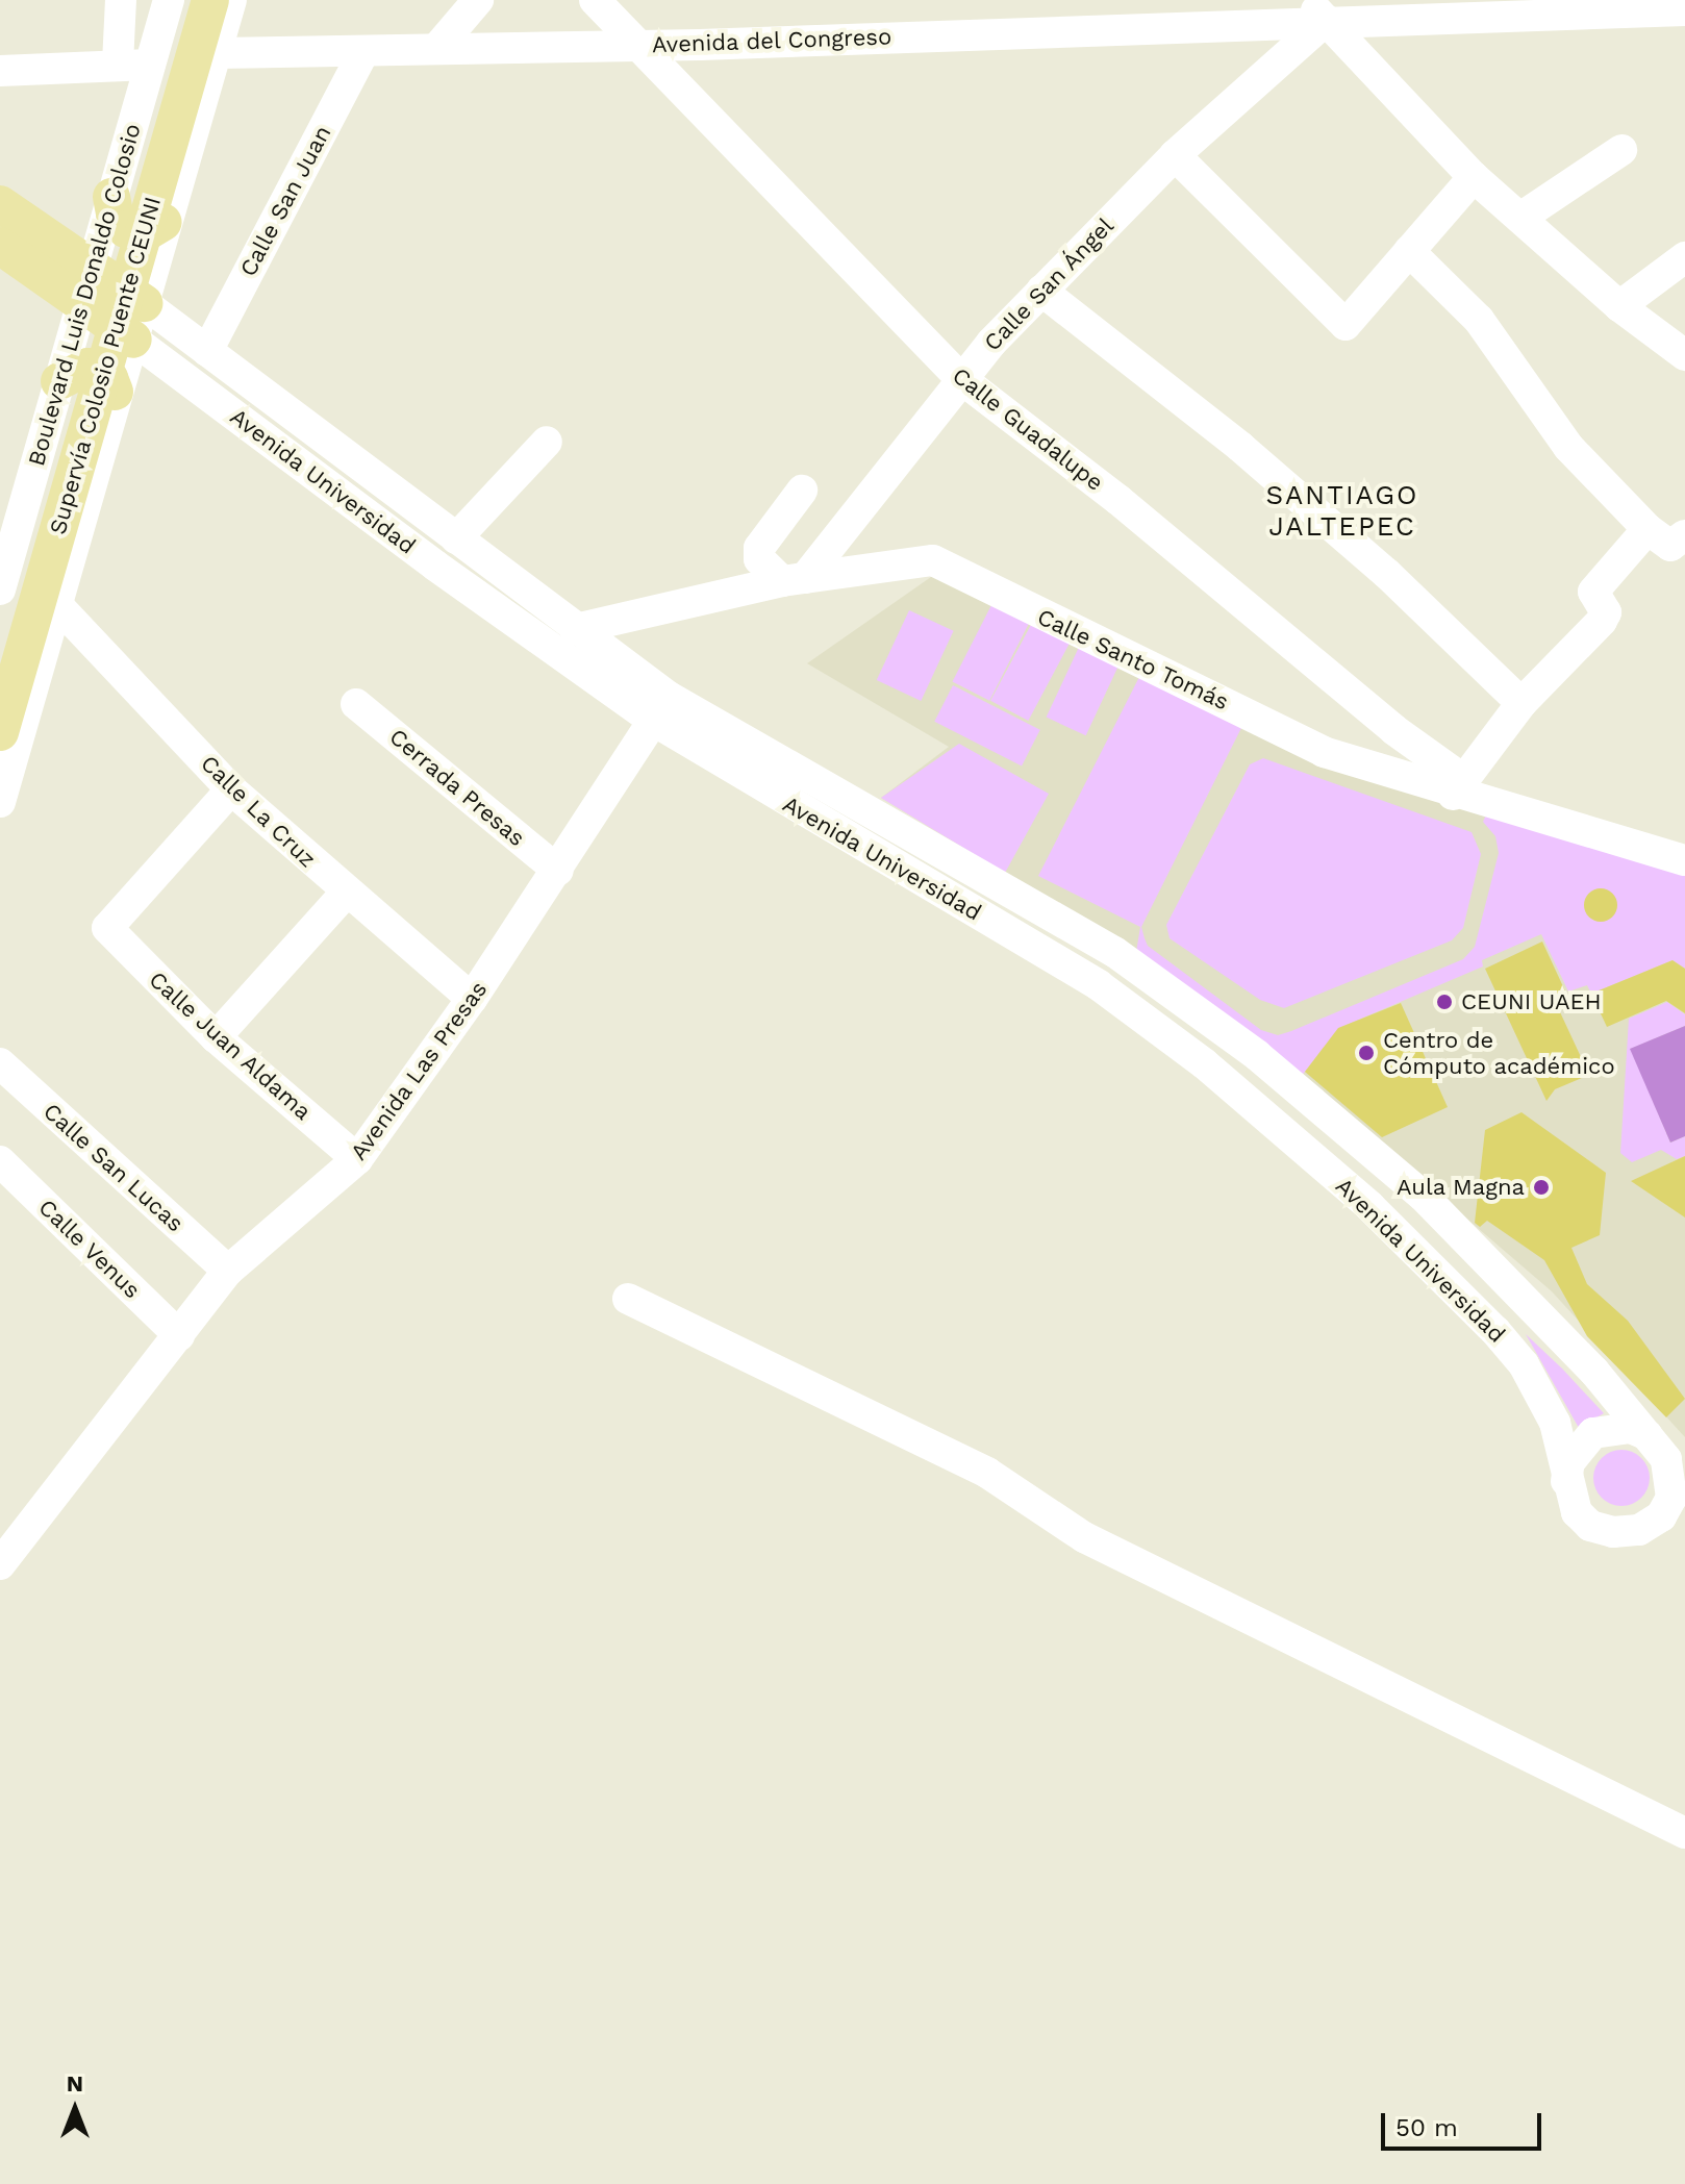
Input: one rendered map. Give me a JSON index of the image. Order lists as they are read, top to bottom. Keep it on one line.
{"streets":{"main road":["Supervía Colosio Puente CEUNI","Avenida Universidad"],"street":["Avenida del Congreso","Calle San Juan","Calle San Ángel","Boulevard Luis Donaldo Colosio","Calle Guadalupe","Calle Santo Tomás","Cerrada Presas","Calle La Cruz","Calle Juan Aldama","Avenida Las Presas","Calle San Lucas","Calle Venus"]},"crossings":[["Avenida del Congreso","Calle San Juan"],["Avenida del Congreso","Calle San Ángel"],["Avenida del Congreso","Calle Guadalupe"],["Calle San Juan","Avenida Universidad"],["Calle San Ángel","Calle Guadalupe"],["Calle San Ángel","Calle Santo Tomás"],["Boulevard Luis Donaldo Colosio","Avenida Universidad"],["Calle Guadalupe","Calle Santo Tomás"],["Avenida Universidad","Calle Santo Tomás"],["Avenida Universidad","Avenida Las Presas"],["Cerrada Presas","Avenida Las Presas"],["Calle La Cruz","Calle Juan Aldama"],["Calle La Cruz","Avenida Las Presas"],["Calle Juan Aldama","Avenida Las Presas"],["Avenida Las Presas","Calle San Lucas"],["Avenida Las Presas","Calle Venus"]],"districts":["SANTIAGO JALTEPEC"],"places":["CEUNI UAEH","Centro de Cómputo académico","Aula Magna"],"scale_bar":"50 m","north":"top"}
